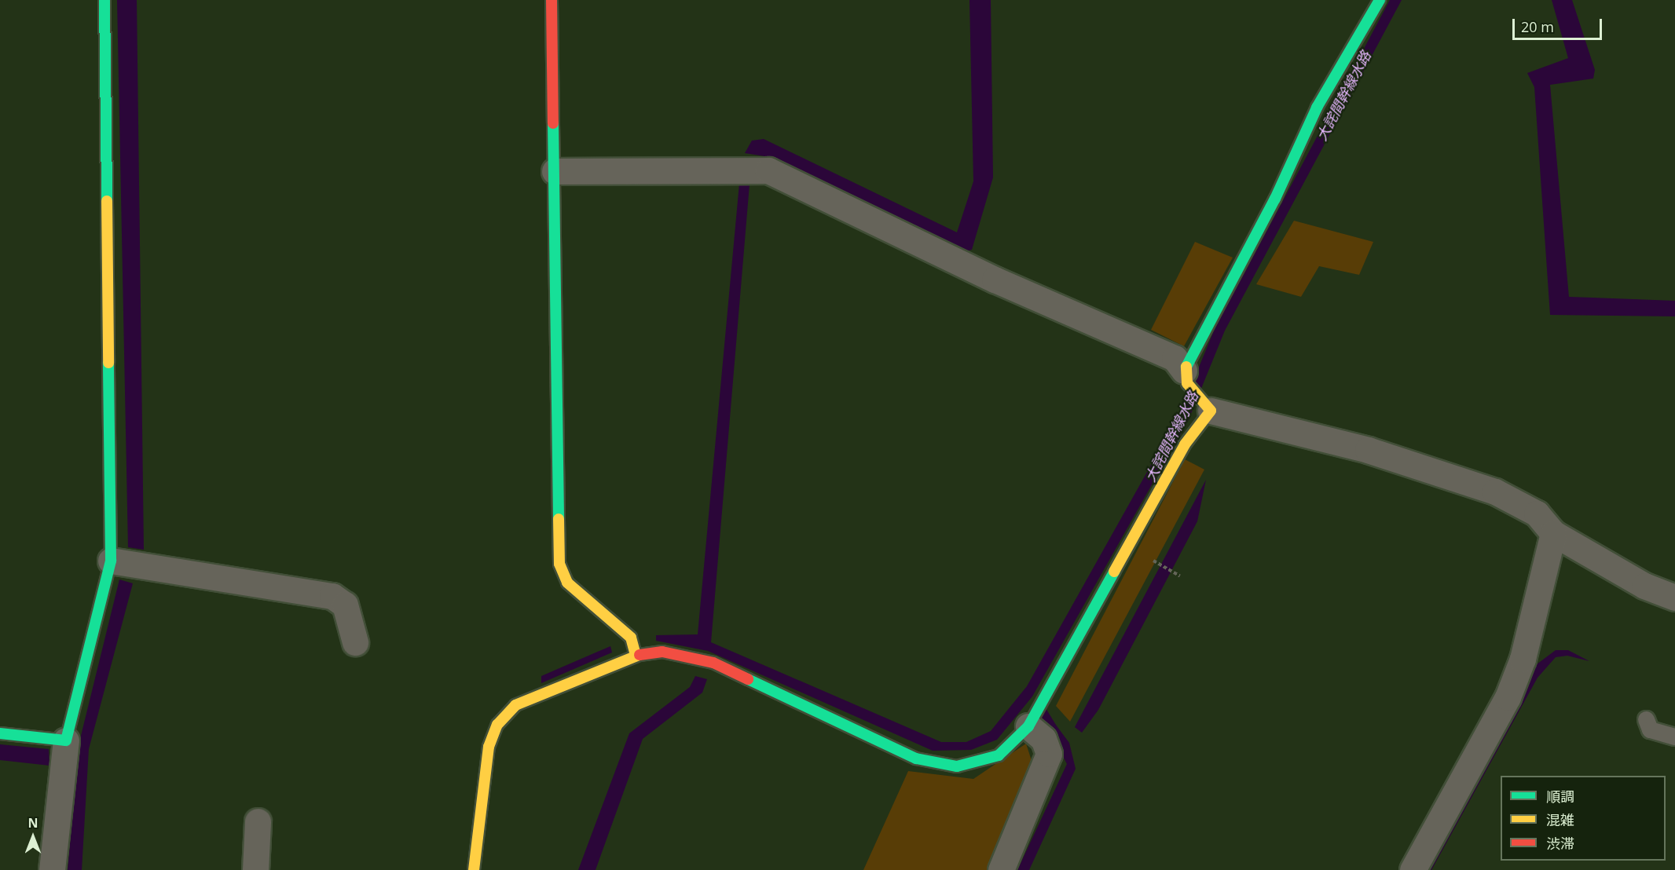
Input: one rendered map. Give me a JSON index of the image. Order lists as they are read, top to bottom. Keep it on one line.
{"water":["大詫間幹線水路"],"legend":["順調","混雑","渋滞"],"scale_bar":"20 m","north":"top"}
